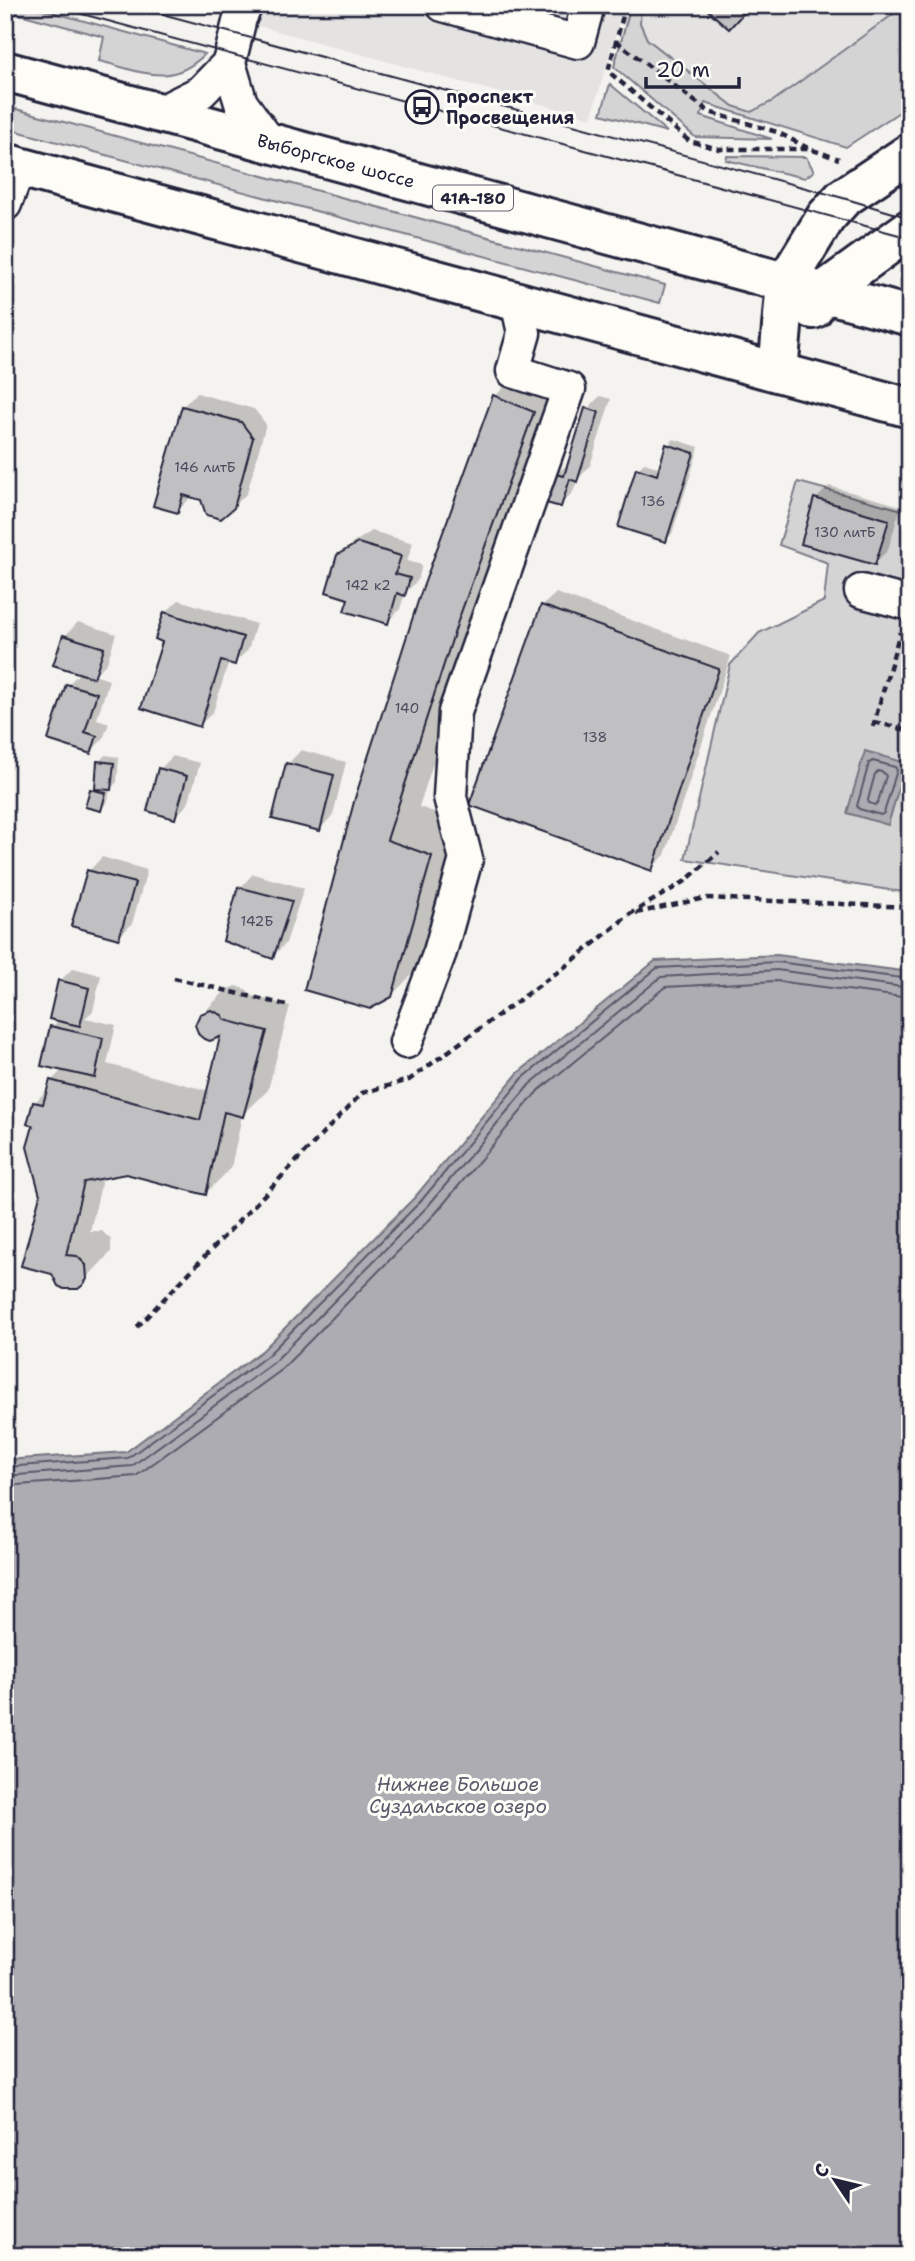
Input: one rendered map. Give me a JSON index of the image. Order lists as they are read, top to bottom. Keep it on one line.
{"streets":{"main road":["Выборгское шоссе","41А-180"]},"water":["Нижнее Большое Суздальское озеро"],"places":{"bus stop":["проспект Просвещения"]},"house_numbers":["146 литБ","136","130 литБ","142 к2","140","138","142Б"],"scale_bar":"20 m","north":"top left"}
